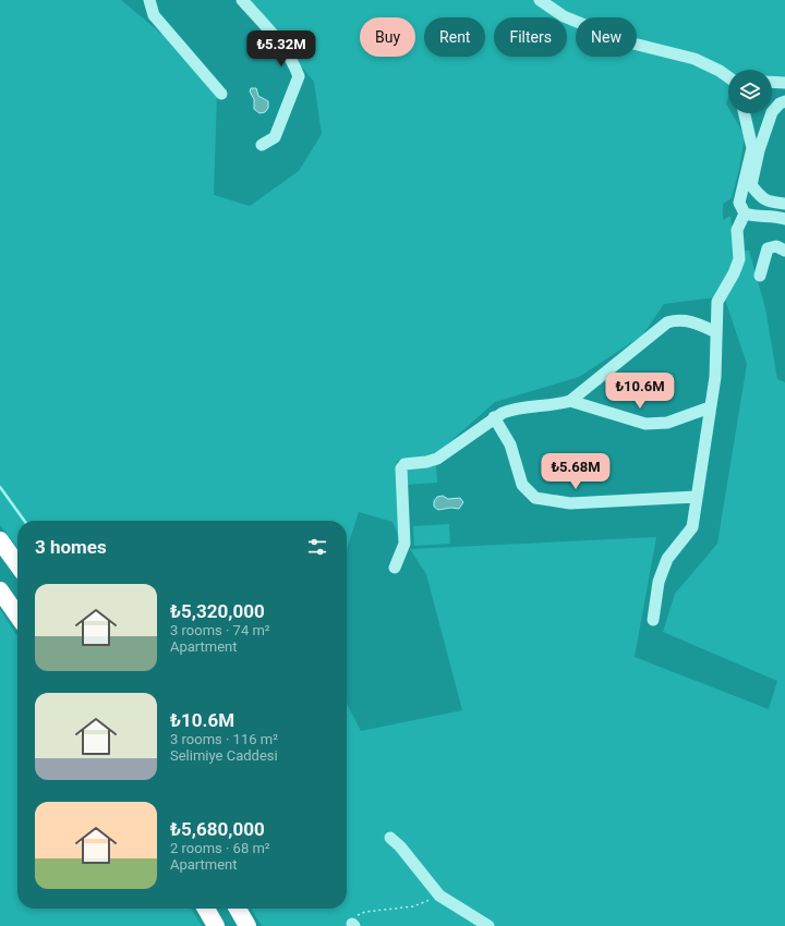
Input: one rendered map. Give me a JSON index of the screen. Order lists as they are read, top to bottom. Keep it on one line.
{"page":{"chip":["Buy","Rent","Filters","New"],"price":["₺5.32M","₺10.6M","₺5.68M"],"heading":"3 homes","list":[{"name":"₺5,320,000","note":"3 rooms · 74 m² · Apartment"},{"name":"₺10.6M","note":"3 rooms · 116 m² · Selimiye Caddesi"},{"name":"₺5,680,000","note":"2 rooms · 68 m² · Apartment"}]}}
